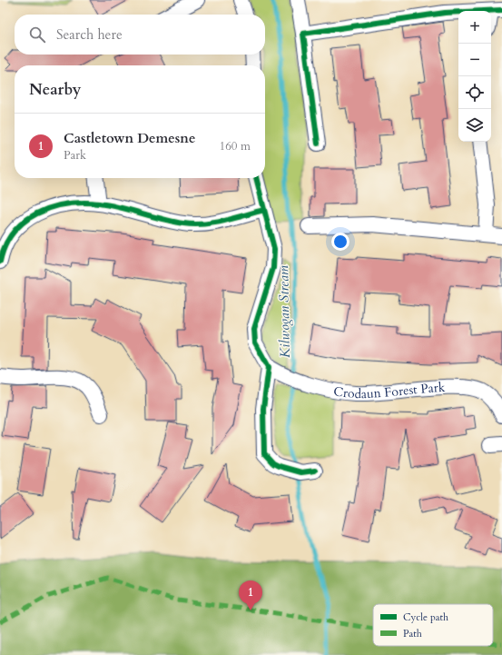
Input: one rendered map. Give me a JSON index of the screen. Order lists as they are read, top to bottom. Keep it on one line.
{"streets":{"street":["Crodaun Forest Park"]},"water":["Kilwogan Stream"],"legend":["Cycle path","Path"],"page":{"map_buttons":["+","−"],"search":"Search here","heading":"Nearby","list":[{"mark":"1","name":"Castletown Demesne","note":"Park","value":"160 m"}],"pins":"1"}}
